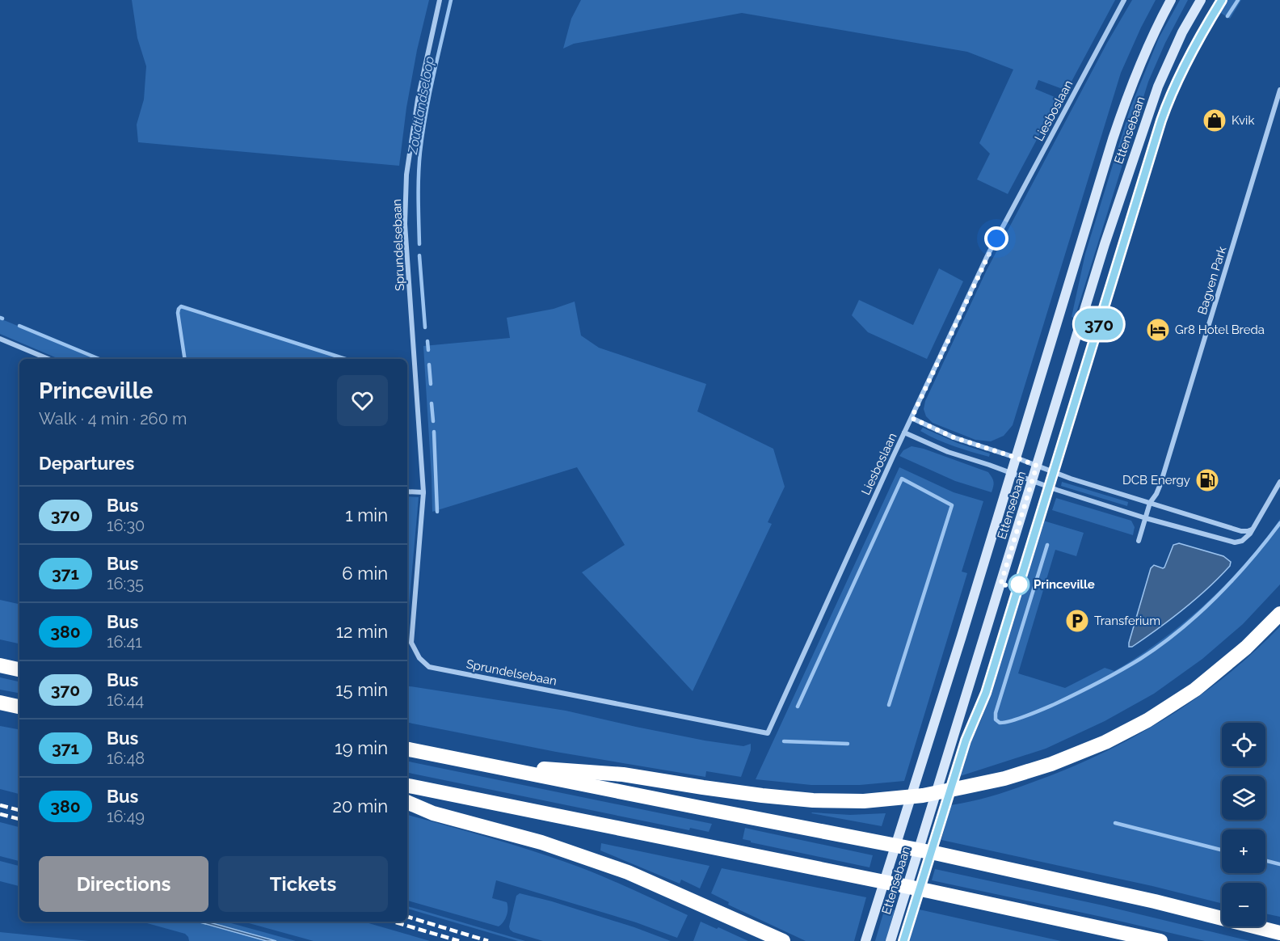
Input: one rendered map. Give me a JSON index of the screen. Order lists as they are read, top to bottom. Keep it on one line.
{"streets":{"main road":["Ettensebaan"],"street":["Liesboslaan","Sprundelsebaan","Bagven Park"]},"crossings":[["Liesboslaan","Sprundelsebaan"]],"water":["Zoudtlandseloop"],"places":{"shop":["Kvik"],"hotel":["Gr8 Hotel Breda"],"fuel station":["DCB Energy"],"other":["Princeville"],"parking":["Transferium"]},"lines":["bus line 370"],"page":{"on_map":"370","heading":[["Princeville","Walk · 4 min · 260 m"],"Departures"],"list":[{"mark":"370","name":"Bus","note":"16:30","value":"1 min"},{"mark":"371","name":"Bus","note":"16:35","value":"6 min"},{"mark":"380","name":"Bus","note":"16:41","value":"12 min"},{"mark":"370","name":"Bus","note":"16:44","value":"15 min"},{"mark":"371","name":"Bus","note":"16:48","value":"19 min"},{"mark":"380","name":"Bus","note":"16:49","value":"20 min"}],"map_buttons":["+","−"],"buttons":["Directions","Tickets"]}}
